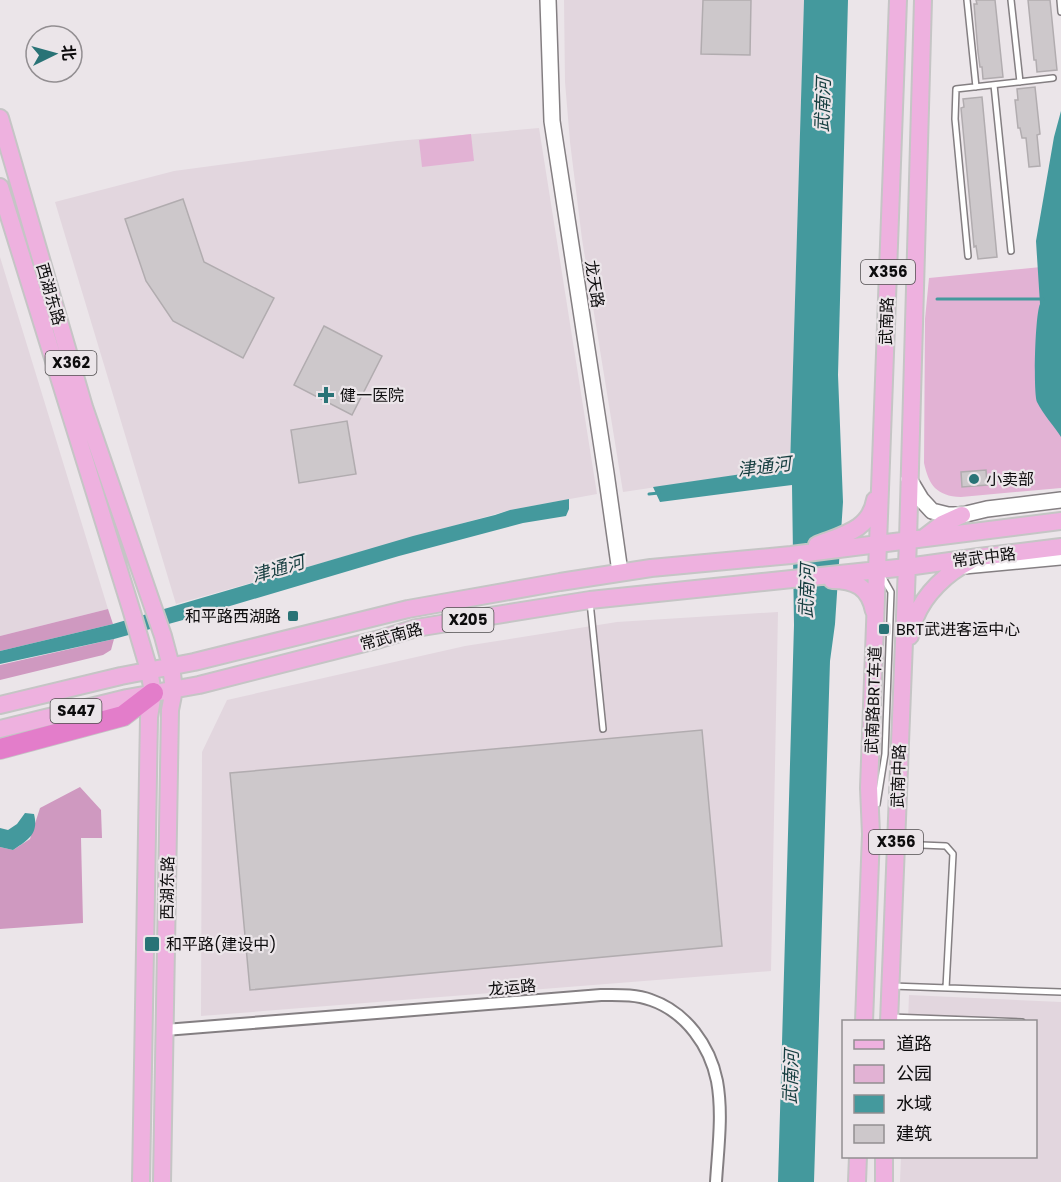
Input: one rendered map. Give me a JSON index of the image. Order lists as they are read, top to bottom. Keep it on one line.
{"streets":{"main road":["X356","西湖东路","武南路","X362","常武中路","X205","常武南路","S447","武南中路"],"street":["龙天路","龙运路"],"lane":["武南路BRT车道"]},"crossings":[["龙天路","常武南路"],["西湖东路","X362"],["西湖东路","X205"],["西湖东路","常武南路"],["西湖东路","S447"],["西湖东路","龙运路"],["武南路","常武中路"],["武南路","X205"],["武南路","武南路BRT车道"],["武南路","武南中路"],["X362","X205"],["X362","常武南路"],["X362","S447"],["常武中路","X205"],["常武中路","武南中路"],["X205","常武南路"],["X205","武南路BRT车道"],["X205","S447"],["X205","武南中路"],["武南路BRT车道","武南中路"]],"water":["武南河","津通河"],"places":{"health":["健一医院"],"other":["小卖部"],"transit":["和平路西湖路","BRT武进客运中心","和平路(建设中)"]},"legend":["道路","公园","水域","建筑"],"north":"right"}
